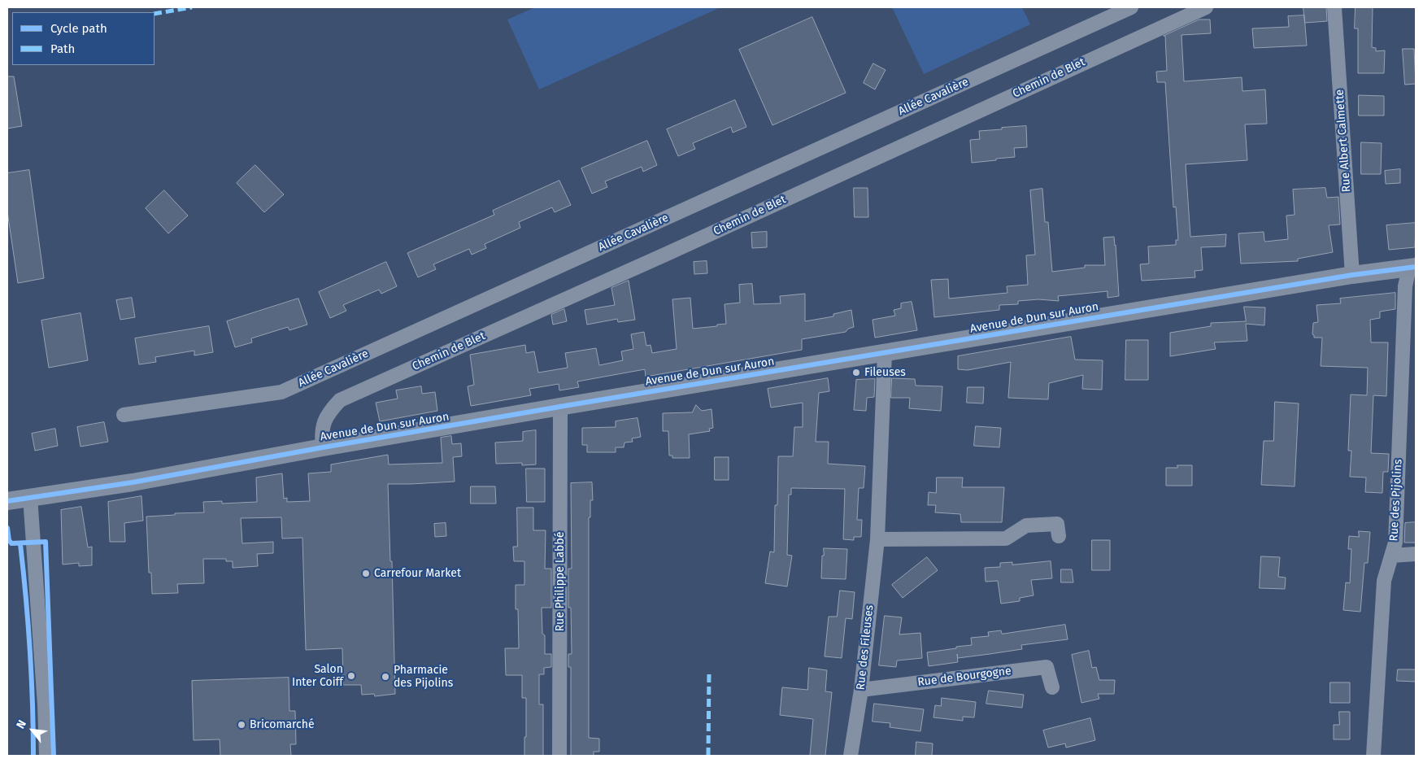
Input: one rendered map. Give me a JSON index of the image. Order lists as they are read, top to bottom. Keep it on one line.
{"streets":{"main road":["Avenue de Dun sur Auron"],"street":["Chemin de Blet","Allée Cavalière","Rue Albert Calmette","Rue des Pijolins","Rue Philippe Labbé","Rue des Fileuses","Rue de Bourgogne"]},"crossings":[["Chemin de Blet","Avenue de Dun sur Auron"],["Rue Albert Calmette","Avenue de Dun sur Auron"],["Avenue de Dun sur Auron","Rue des Pijolins"],["Avenue de Dun sur Auron","Rue Philippe Labbé"],["Avenue de Dun sur Auron","Rue des Fileuses"],["Rue des Fileuses","Rue de Bourgogne"]],"places":["Fileuses","Carrefour Market","Salon Inter Coiff","Pharmacie des Pijolins","Bricomarché"],"legend":["Cycle path","Path"],"north":"top left"}
